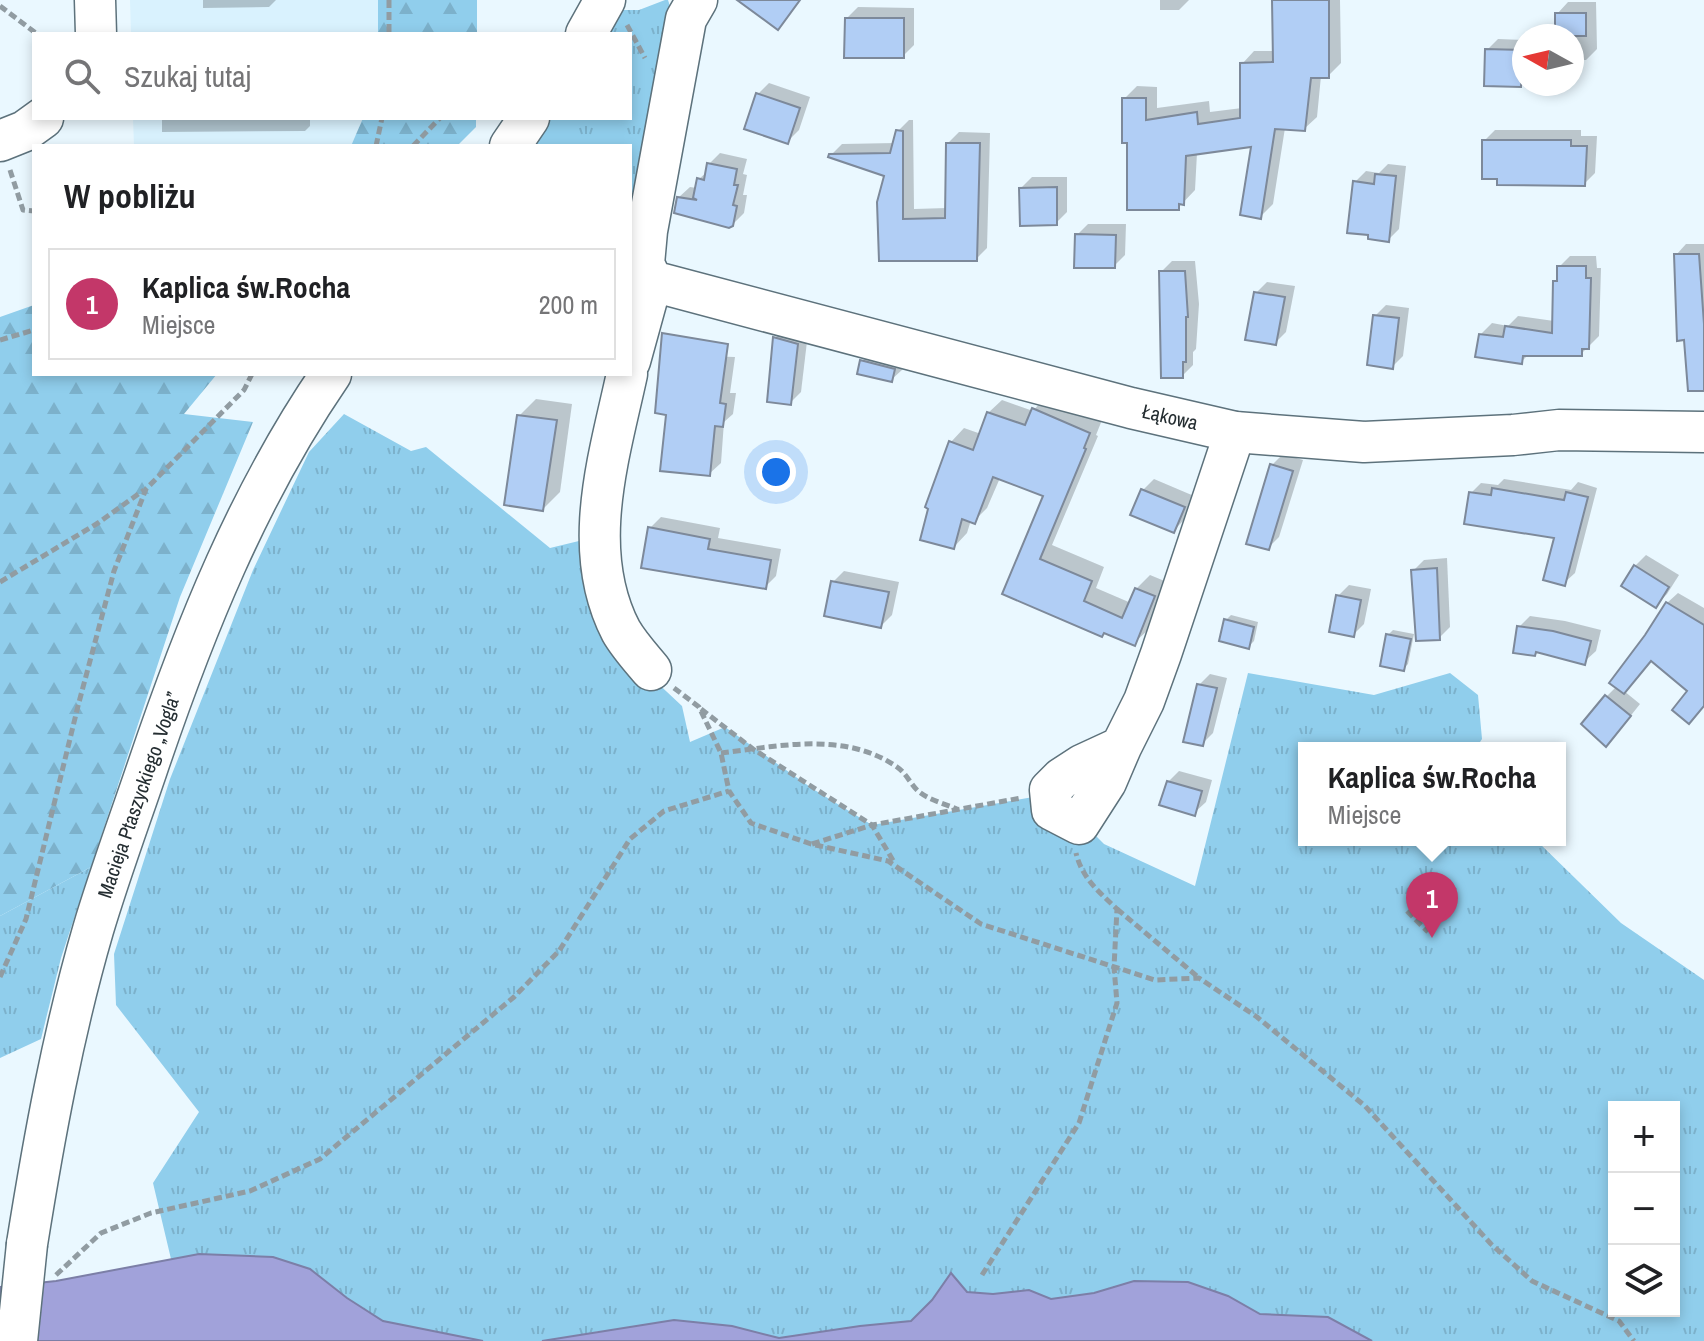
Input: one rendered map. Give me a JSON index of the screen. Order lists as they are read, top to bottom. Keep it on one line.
{"streets":{"street":["Łąkowa","Macieja Ptaszyckiego „Vogla”"]},"north":"left","page":{"search":"Szukaj tutaj","heading":"W pobliżu","list":[{"mark":"1","name":"Kaplica św.Rocha","note":"Miejsce","value":"200 m"}],"popup":["Kaplica św.Rocha","Miejsce"],"pins":"1","map_buttons":["+","−"]}}
